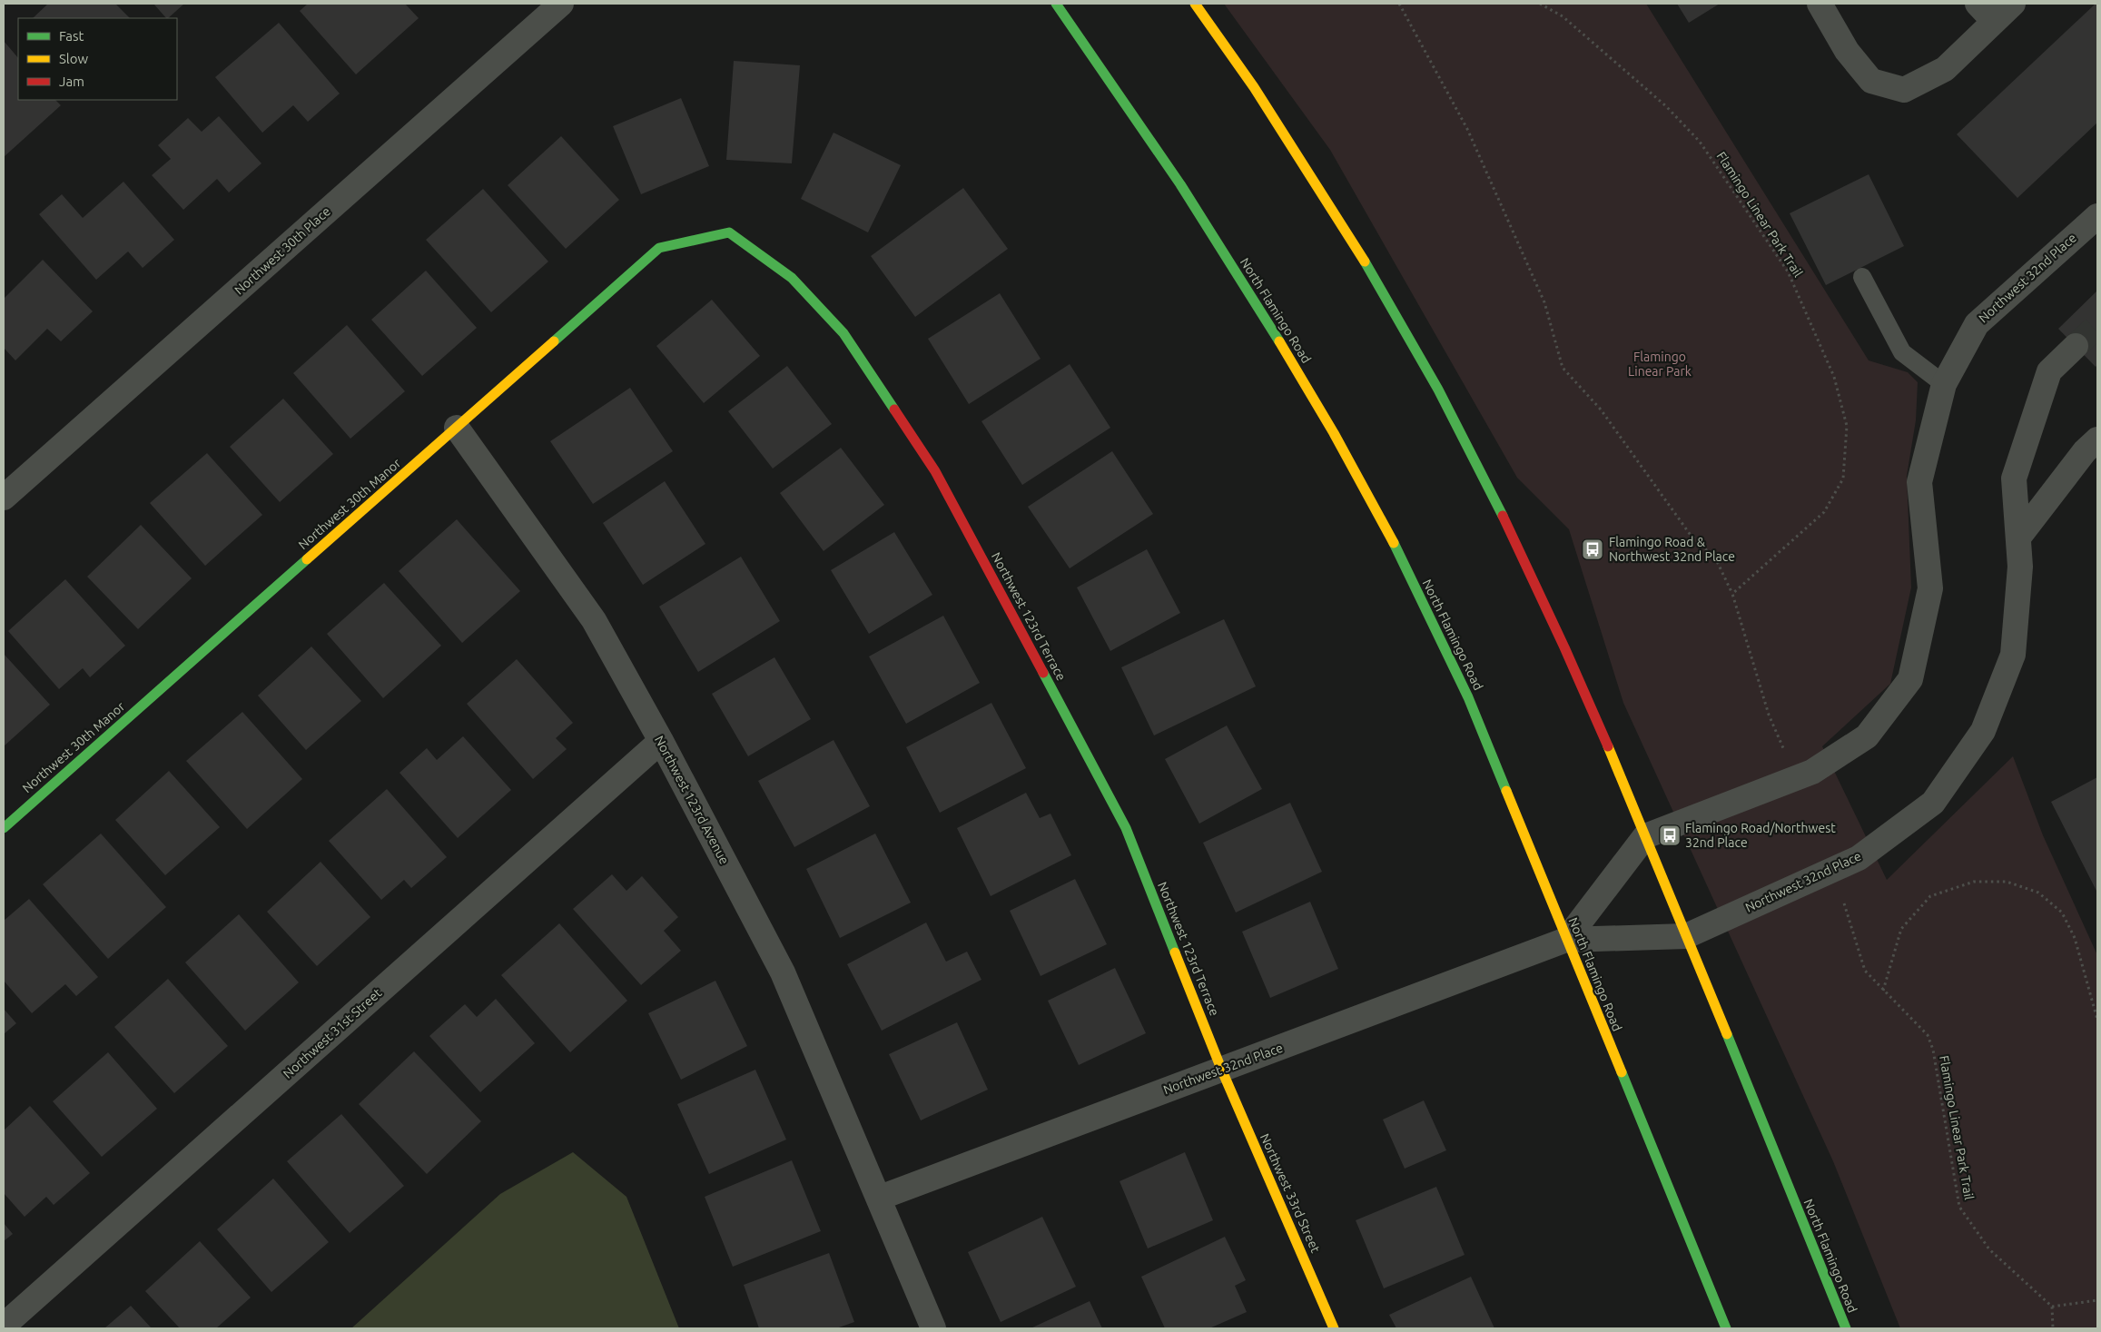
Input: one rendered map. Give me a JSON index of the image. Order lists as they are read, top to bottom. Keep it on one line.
{"streets":{"main road":["North Flamingo Road","Northwest 30th Manor","Northwest 123rd Terrace","Northwest 33rd Street"],"street":["Northwest 30th Place","Northwest 32nd Place","Northwest 123rd Avenue","Northwest 31st Street"],"path":["Flamingo Linear Park Trail"]},"crossings":[["Northwest 32nd Place","North Flamingo Road"],["Northwest 32nd Place","Northwest 123rd Terrace"],["Northwest 32nd Place","Northwest 123rd Avenue"],["Northwest 32nd Place","Northwest 33rd Street"],["Northwest 30th Manor","Northwest 123rd Terrace"],["Northwest 30th Manor","Northwest 123rd Avenue"],["Northwest 123rd Terrace","Northwest 33rd Street"],["Northwest 123rd Avenue","Northwest 31st Street"]],"parks":["Flamingo Linear Park"],"places":{"bus stop":["Flamingo Road & Northwest 32nd Place","Flamingo Road/Northwest 32nd Place"]},"legend":["Fast","Slow","Jam"]}
